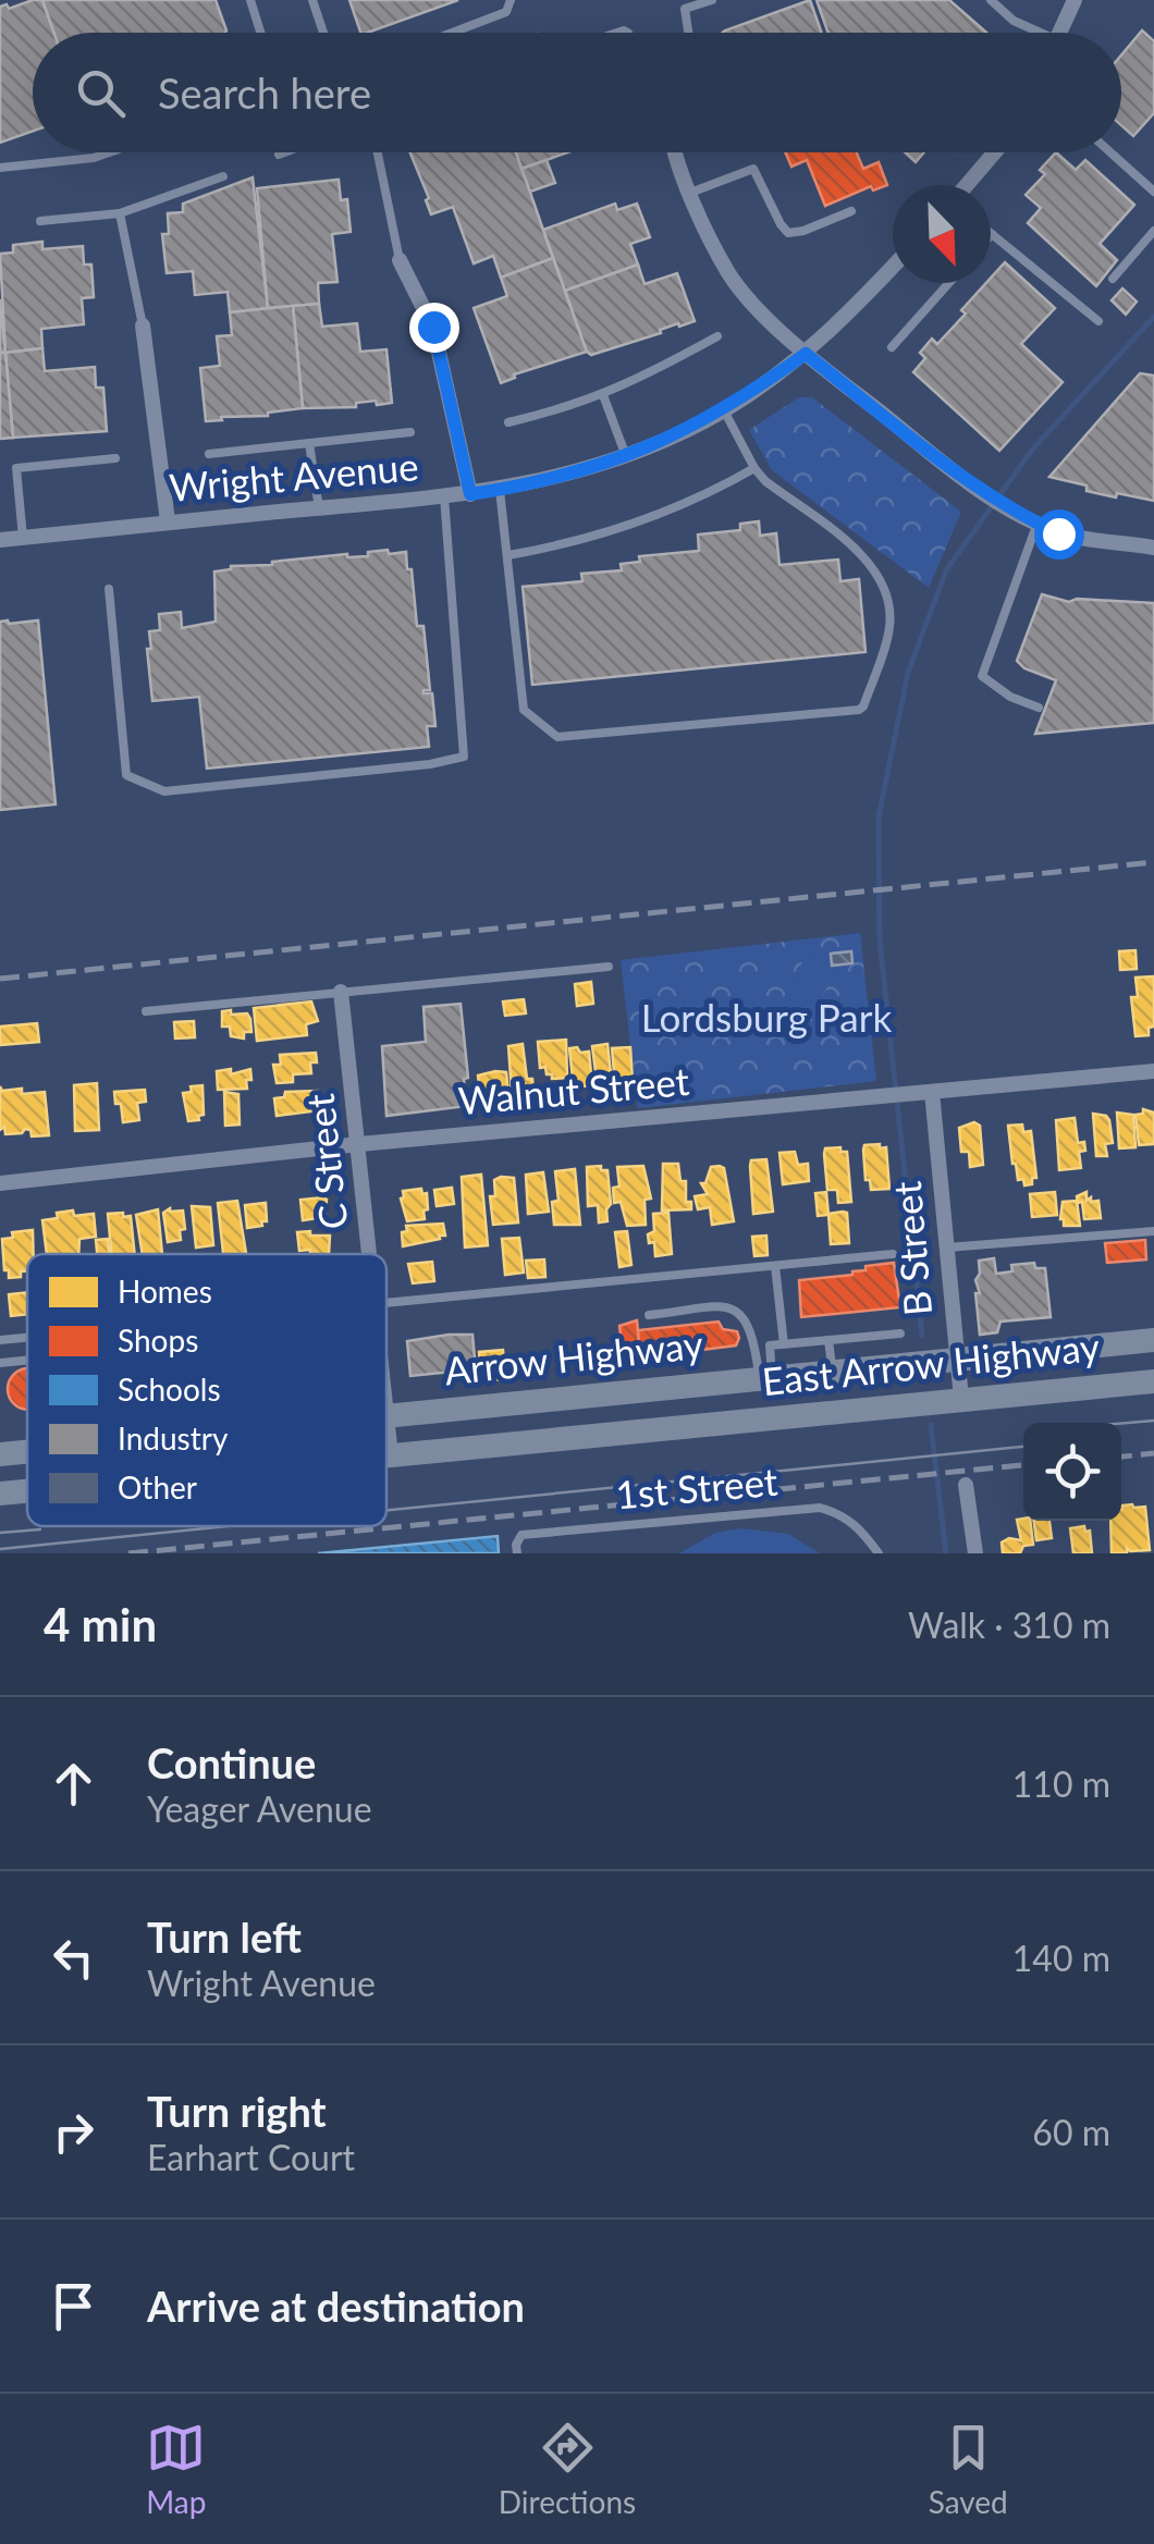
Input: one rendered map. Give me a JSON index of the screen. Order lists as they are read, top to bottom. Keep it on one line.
{"streets":{"main road":["Arrow Highway","East Arrow Highway"],"street":["Wright Avenue","Walnut Street","C Street","B Street"],"lane":["1st Street"]},"crossings":[["Walnut Street","C Street"],["Walnut Street","B Street"],["C Street","Arrow Highway"],["C Street","East Arrow Highway"],["B Street","Arrow Highway"],["B Street","East Arrow Highway"]],"parks":["Lordsburg Park"],"legend":["Homes","Shops","Schools","Industry","Other"],"north":"bottom right","page":{"search":"Search here","heading":["4 min","Walk · 310 m"],"list":[["Continue","Yeager Avenue","110 m"],["Turn left","Wright Avenue","140 m"],["Turn right","Earhart Court","60 m"],"Arrive at destination"],"nav":["Map","Directions","Saved"]}}
